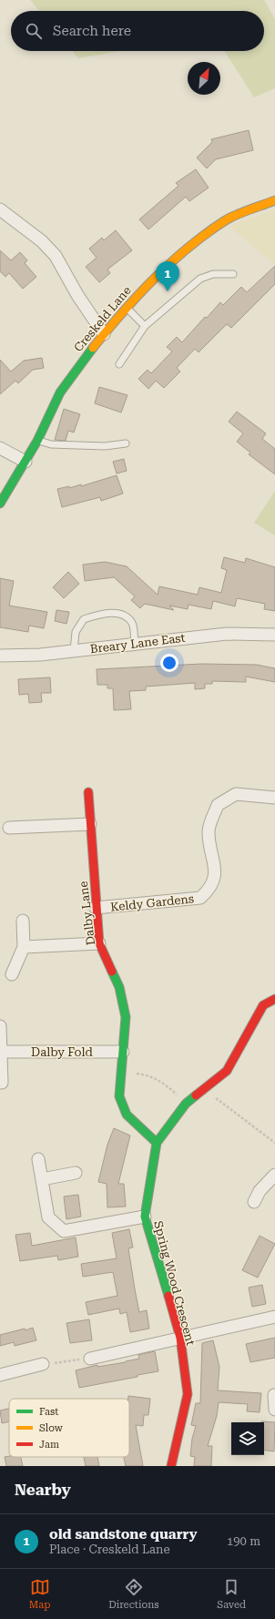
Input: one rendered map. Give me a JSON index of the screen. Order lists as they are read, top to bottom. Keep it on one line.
{"streets":{"street":["Creskeld Lane","Breary Lane East","Keldy Gardens","Dalby Lane","Dalby Fold","Spring Wood Crescent"]},"crossings":[["Keldy Gardens","Dalby Lane"],["Dalby Lane","Dalby Fold"],["Dalby Lane","Spring Wood Crescent"]],"legend":["Fast","Slow","Jam"],"north":"top right","page":{"search":"Search here","pins":"1","heading":"Nearby","list":[{"mark":"1","name":"old sandstone quarry","note":"Place · Creskeld Lane","value":"190 m"}],"nav":["Map","Directions","Saved"]}}
